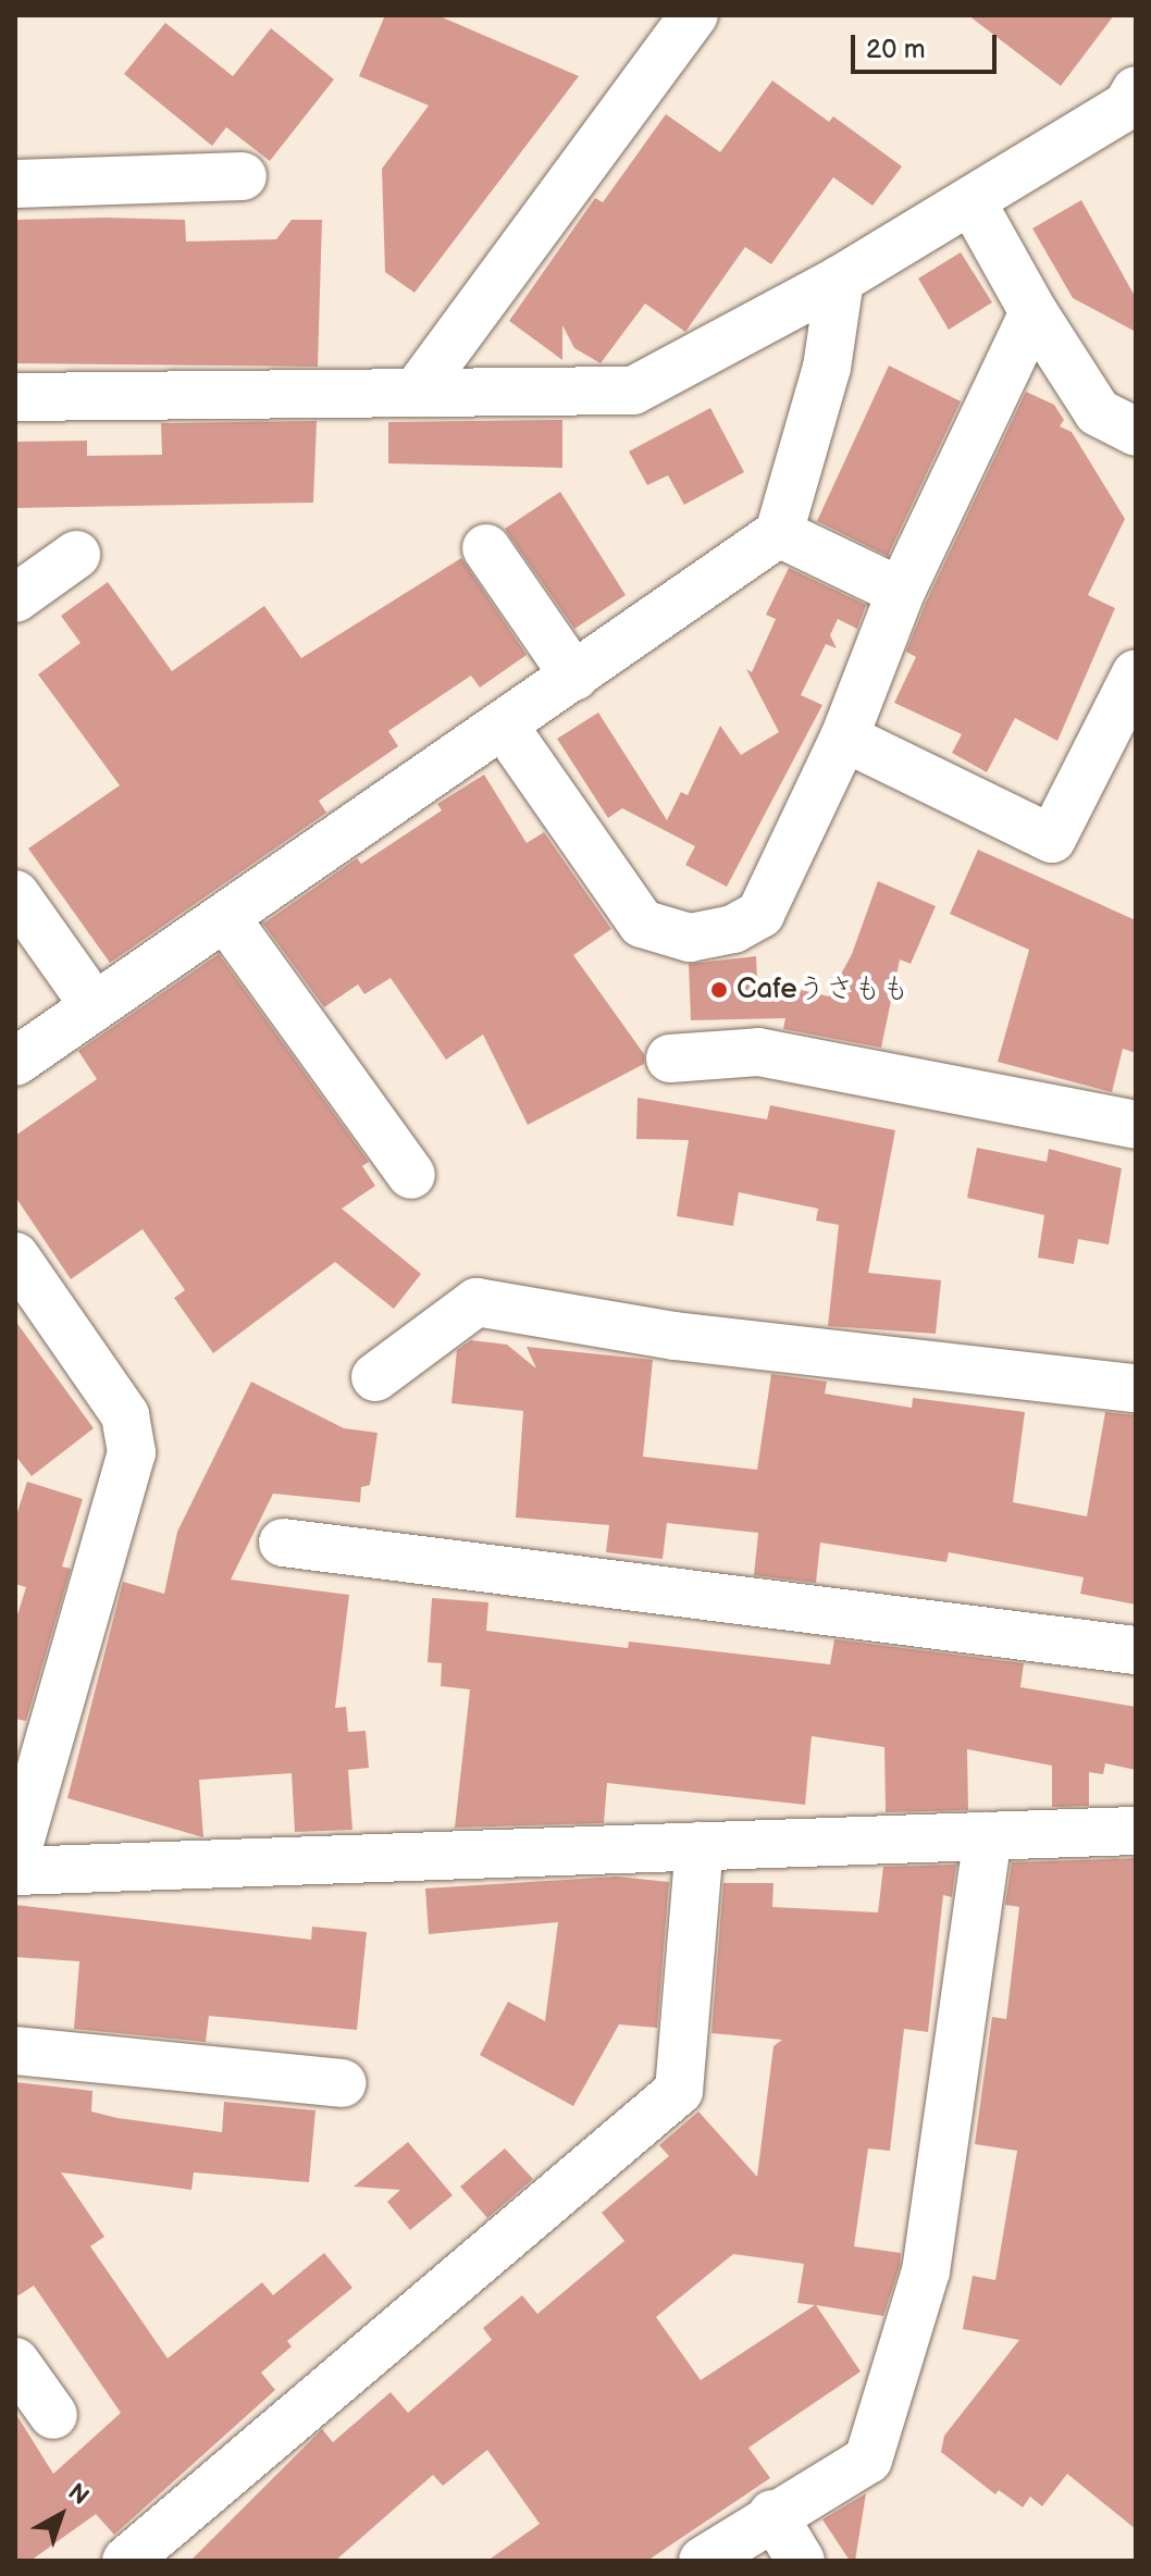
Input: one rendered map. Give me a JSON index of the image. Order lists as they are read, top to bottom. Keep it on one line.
{"places":["Cafeうさもも"],"scale_bar":"20 m","north":"top right"}
